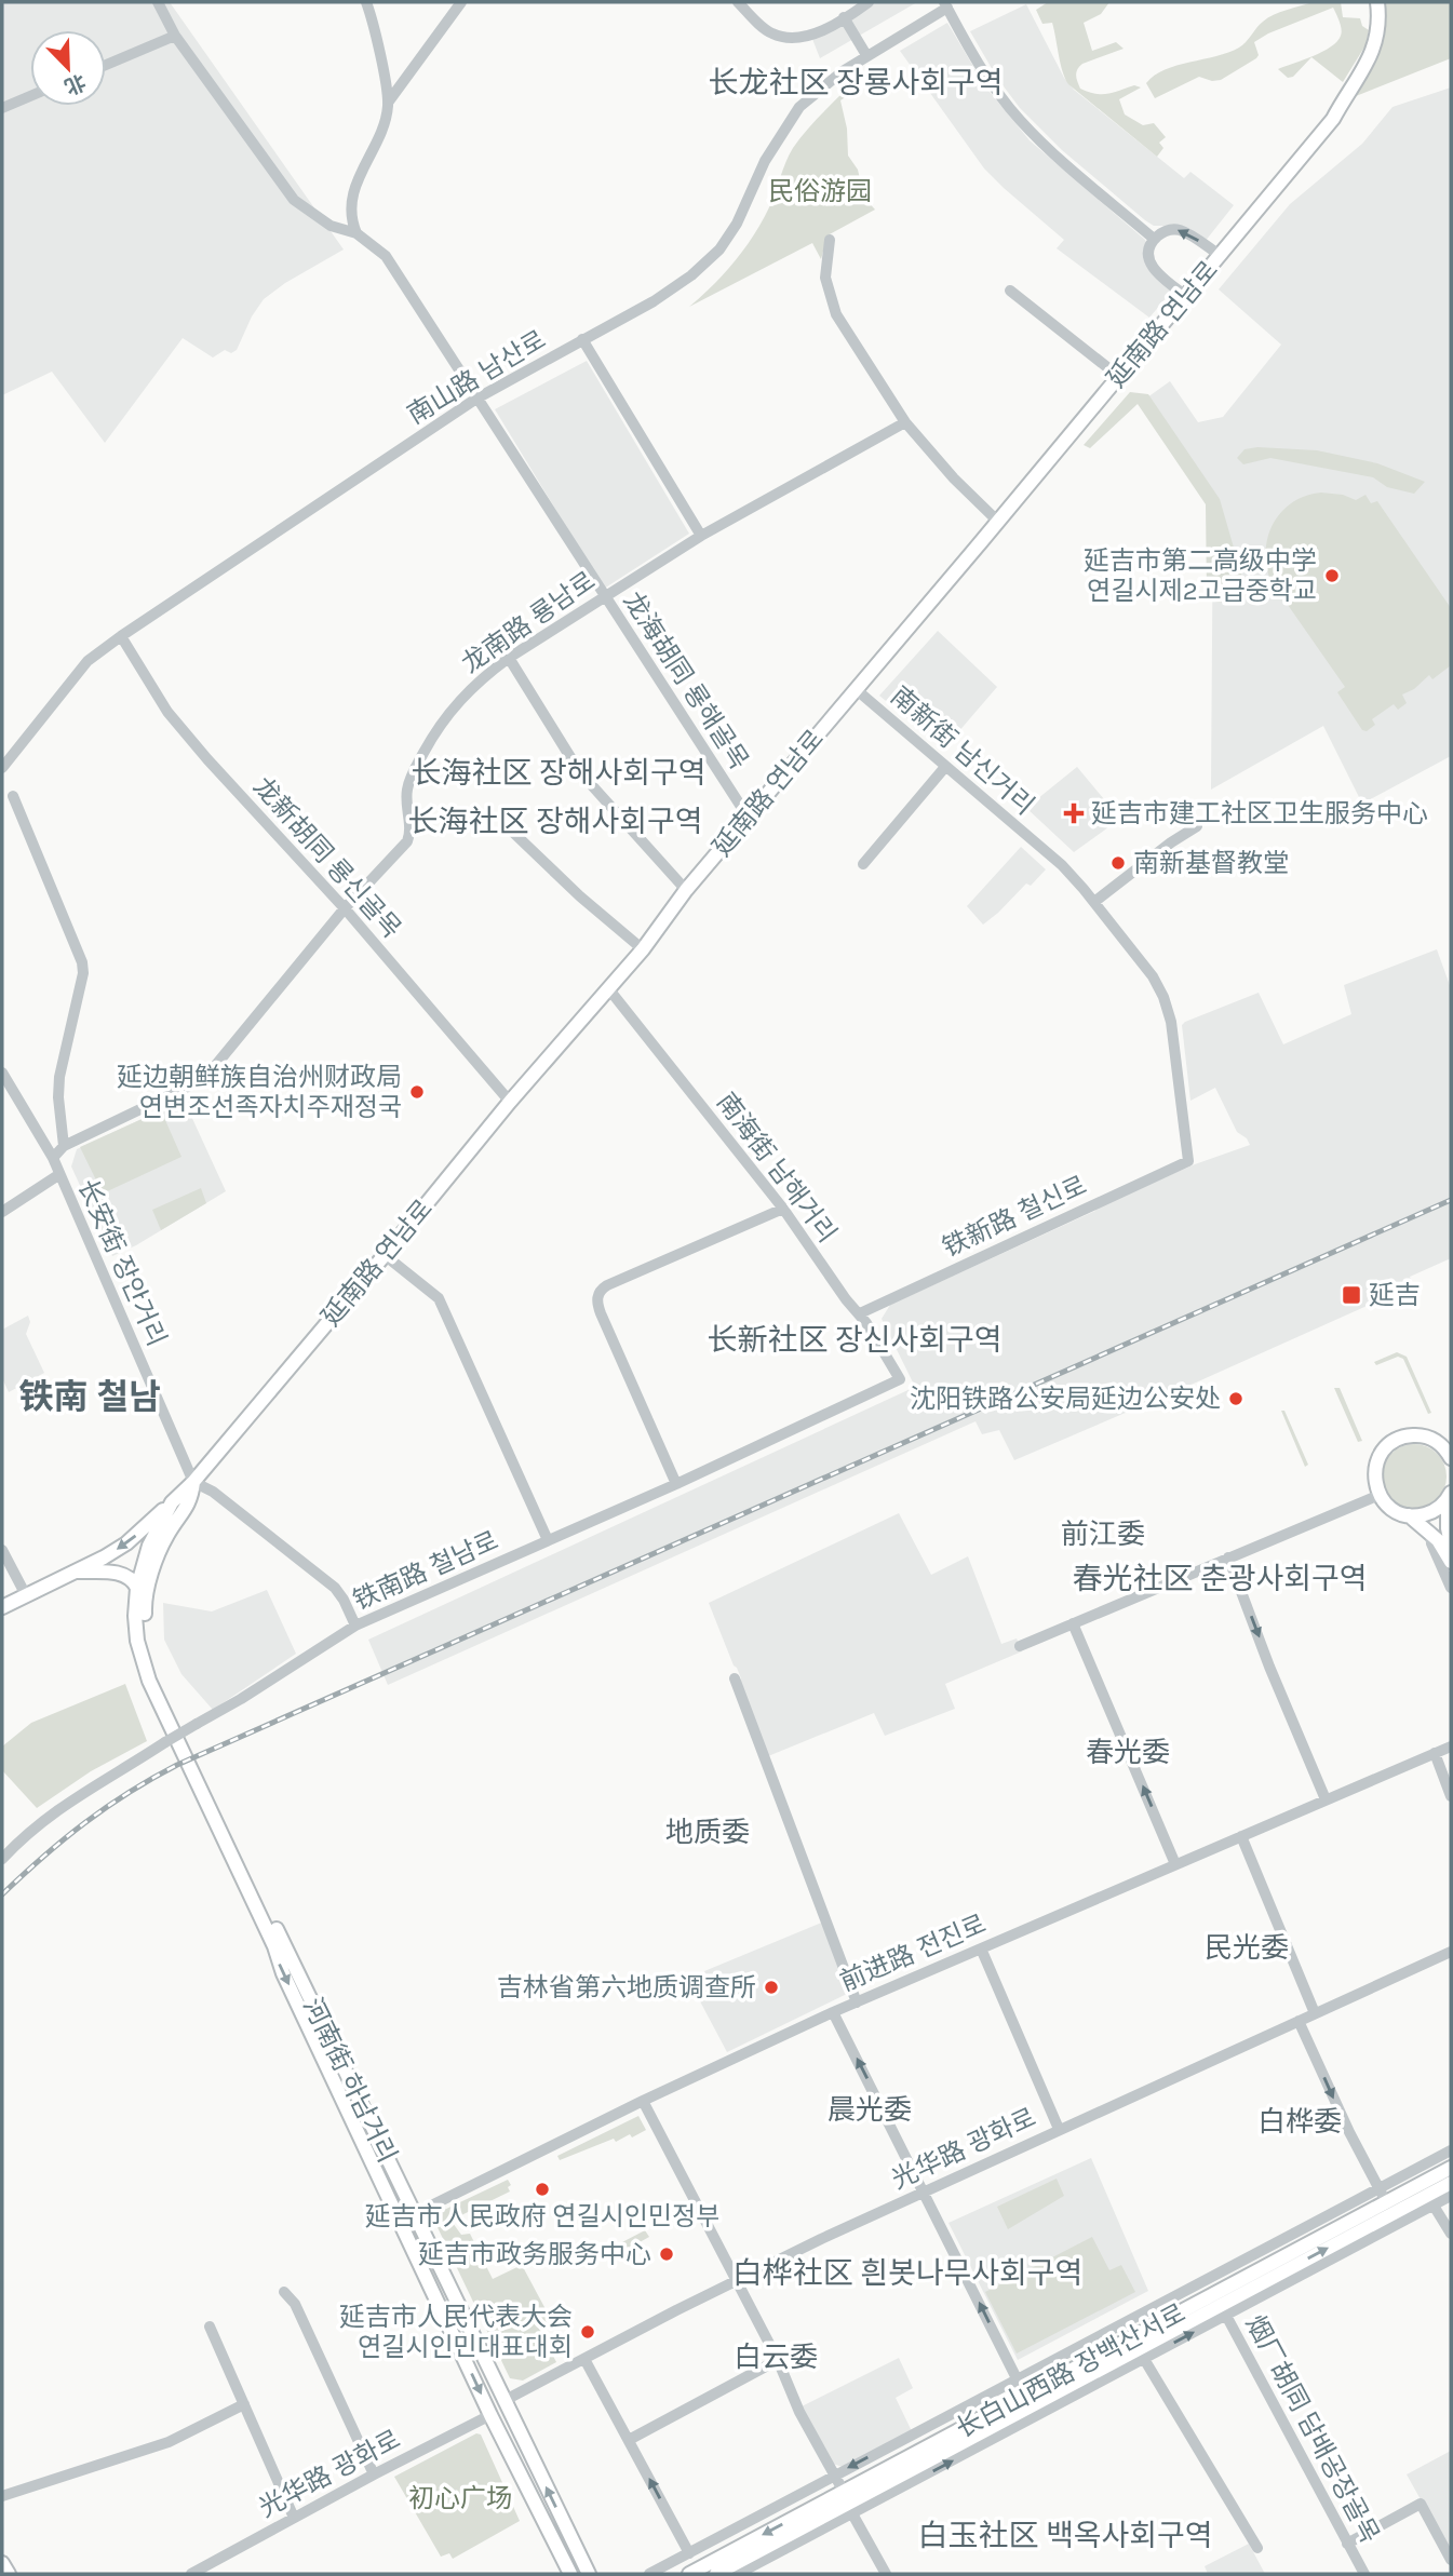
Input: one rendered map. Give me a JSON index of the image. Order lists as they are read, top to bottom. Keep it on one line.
{"streets":{"main road":["延南路 연남로","河南街 하남거리","长白山西路 장백산서로"],"street":["南山路 남산로","龙南路 룡남로","龙海胡同 룡해골목","南新街 남신거리","龙新胡同 룡신골목","南海街 남해거리","铁新路 철신로","长安街 장안거리","铁南路 철남로","前进路 전진로","光华路 광화로","烟厂胡同 담배공장골목"]},"crossings":[["延南路 연남로","龙海胡同 룡해골목"],["延南路 연남로","南新街 남신거리"],["延南路 연남로","龙新胡同 룡신골목"],["延南路 연남로","南海街 남해거리"],["延南路 연남로","长安街 장안거리"],["延南路 연남로","河南街 하남거리"],["南山路 남산로","龙海胡同 룡해골목"],["南山路 남산로","龙新胡同 룡신골목"],["龙南路 룡남로","龙海胡同 룡해골목"],["龙南路 룡남로","龙新胡同 룡신골목"],["龙南路 룡남로","长安街 장안거리"],["南新街 남신거리","铁新路 철신로"],["南海街 남해거리","铁新路 철신로"],["南海街 남해거리","铁南路 철남로"],["前进路 전진로","河南街 하남거리"],["河南街 하남거리","光华路 광화로"],["长白山西路 장백산서로","烟厂胡同 담배공장골목"]],"districts":["长龙社区 장룡사회구역","长海社区 장해사회구역","长海社区 장해사회구역","长新社区 장신사회구역","铁南 철남","前江委","春光社区 춘광사회구역","春光委","地质委","民光委","晨光委","白桦委","白桦社区 흰봇나무사회구역","白云委","白玉社区 백옥사회구역"],"parks":["民俗游园","初心广场"],"places":{"other":["延吉市第二高级中学 연길시제2고급중학교","南新基督教堂","延边朝鲜族自治州财政局 연변조선족자치주재정국","沈阳铁路公安局延边公安处","吉林省第六地质调查所","延吉市人民政府 연길시인민정부","延吉市政务服务中心","延吉市人民代表大会 연길시인민대표대회"],"health":["延吉市建工社区卫生服务中心"],"transit":["延吉"]},"north":"bottom right"}
